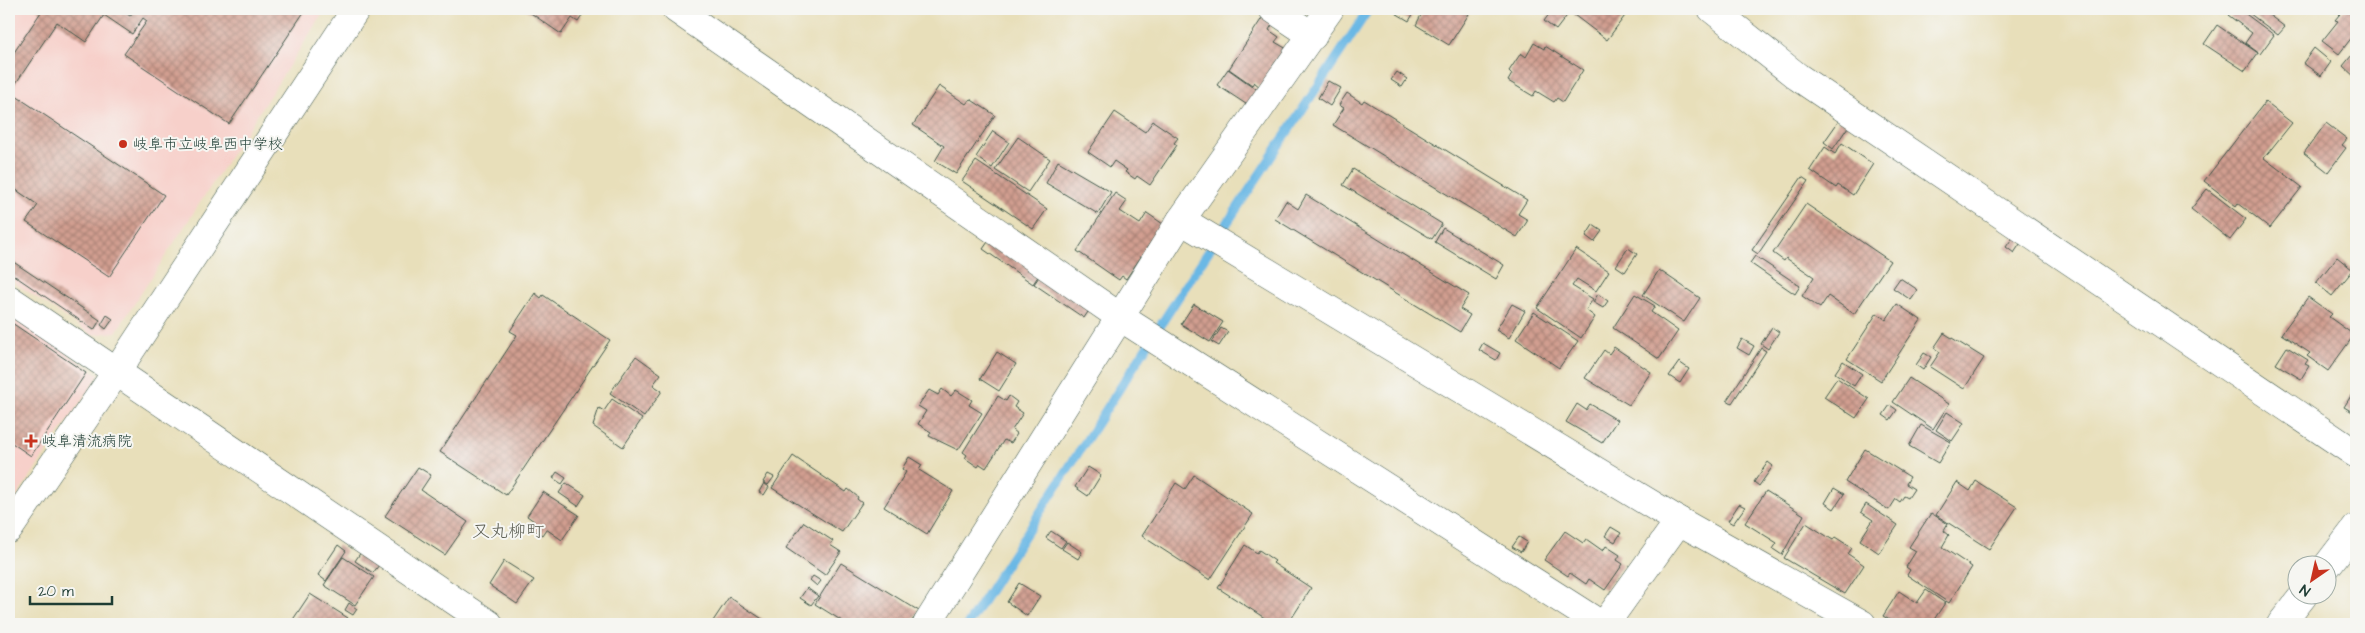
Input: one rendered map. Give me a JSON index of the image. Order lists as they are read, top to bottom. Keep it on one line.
{"districts":["又丸柳町"],"places":{"other":["岐阜市立岐阜西中学校"],"health":["岐阜清流病院"]},"scale_bar":"20 m","north":"bottom left"}
